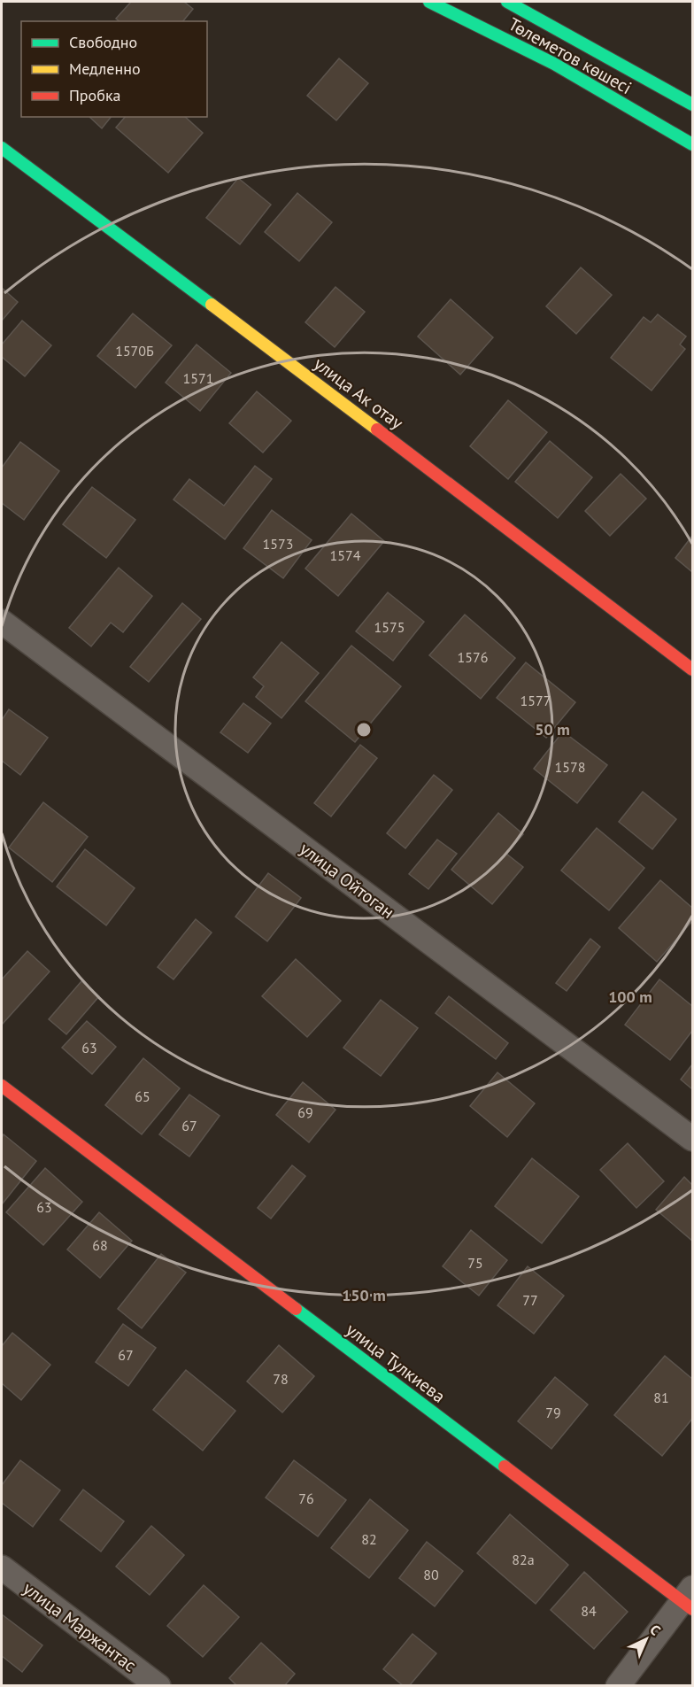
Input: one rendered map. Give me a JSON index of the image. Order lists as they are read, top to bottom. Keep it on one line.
{"streets":{"street":["Төлеметов көшесі","улица Ак отау","улица Ойтоган","улица Тулкиева","улица Маржантас"]},"house_numbers":["1570Б","1571","1573","1574","1575","1576","1577","1578","63","65","69","67","63","68","75","77","67","78","81","79","76","82","82а","80","84"],"legend":["Свободно","Медленно","Пробка"],"north":"top right","rings":["50 m","100 m","150 m"]}
